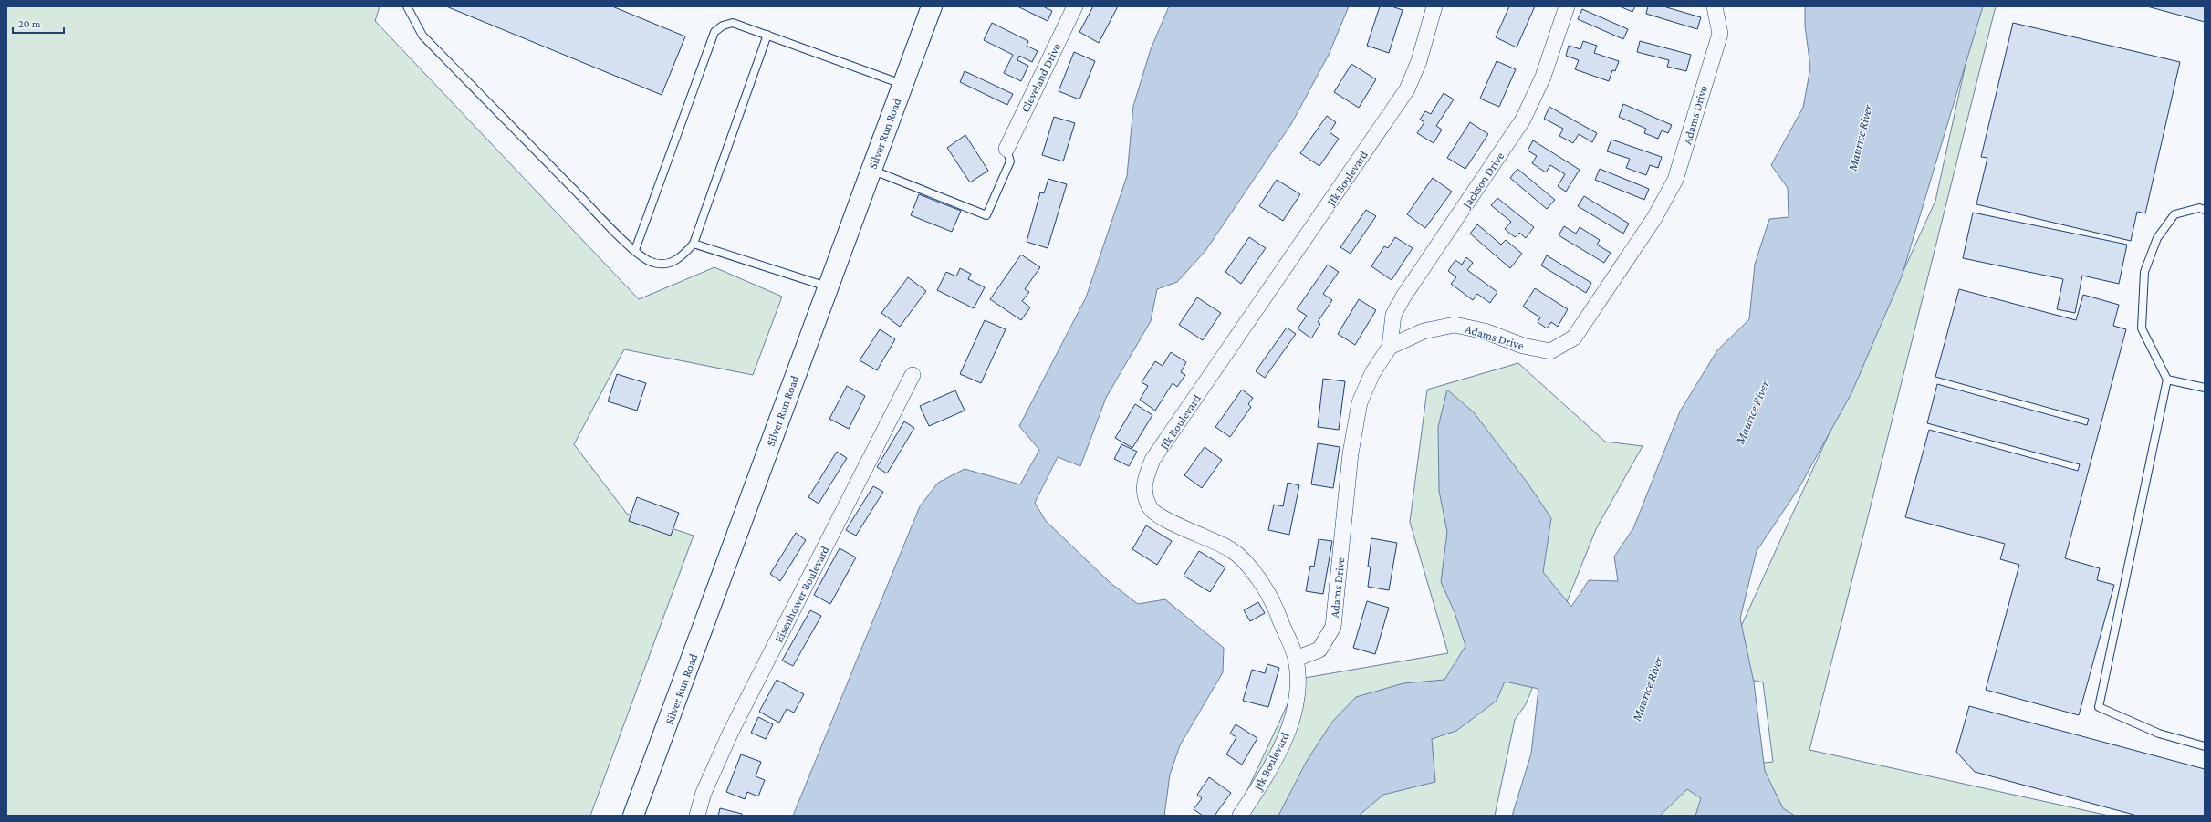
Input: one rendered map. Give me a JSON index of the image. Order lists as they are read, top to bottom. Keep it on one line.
{"streets":{"main road":["Silver Run Road"],"street":["Cleveland Drive","Adams Drive","Jfk Boulevard","Jackson Drive","Eisenhower Boulevard"]},"crossings":[["Adams Drive","Jfk Boulevard"],["Adams Drive","Jackson Drive"]],"water":["Maurice River"],"scale_bar":"20 m"}
